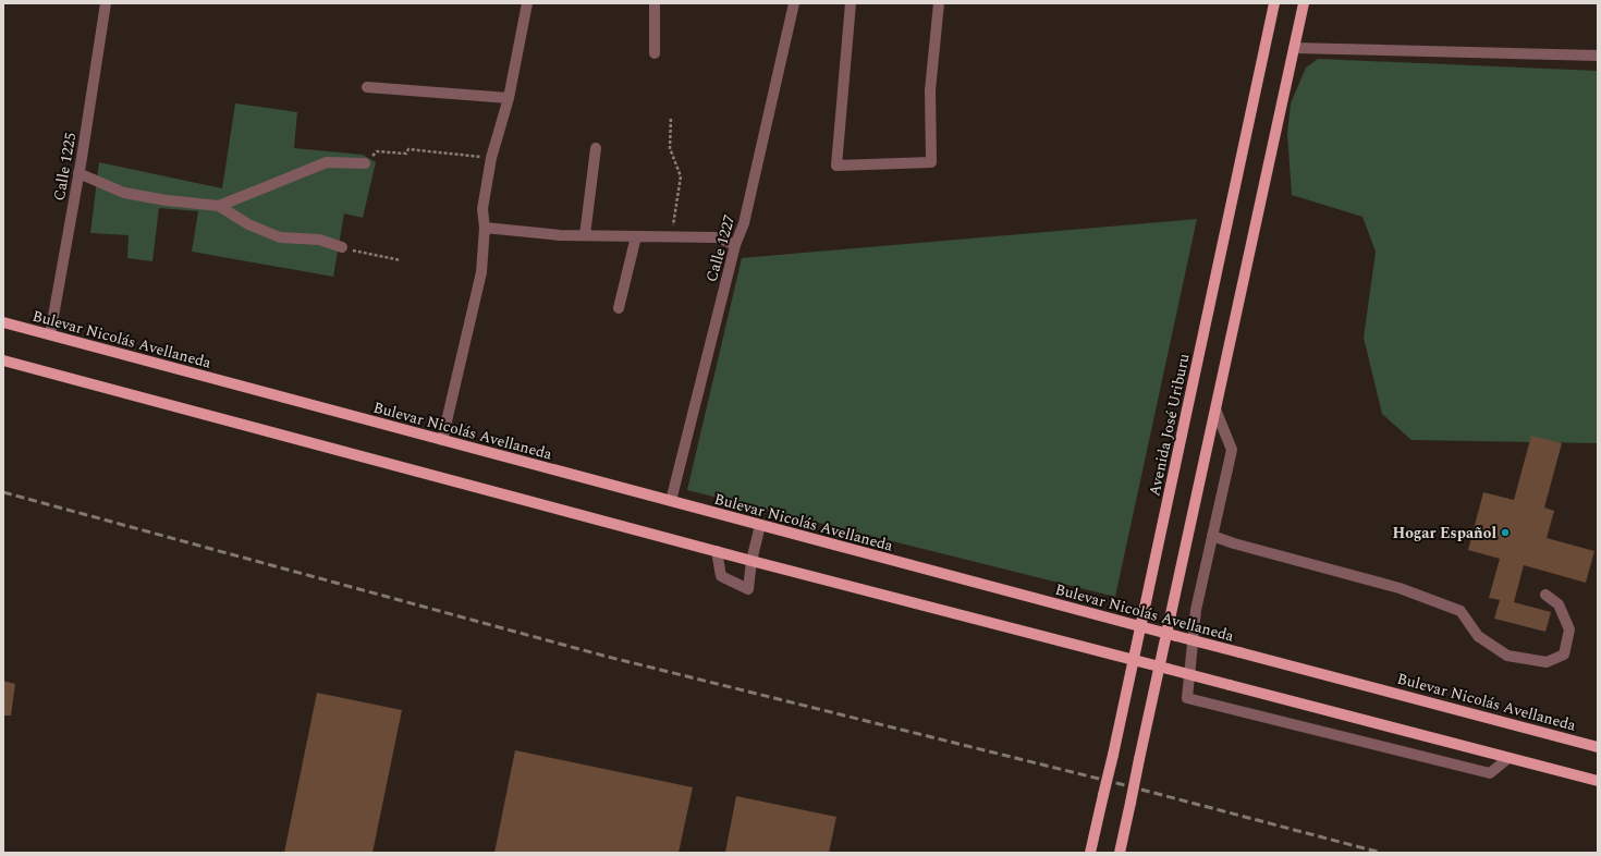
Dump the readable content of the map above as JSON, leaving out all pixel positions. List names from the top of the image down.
{
  "streets": {
    "main road": ["Bulevar Nicolás Avellaneda", "Avenida José Uriburu"],
    "street": ["Calle 1225", "Calle 1227"]
  },
  "crossings": [
    ["Calle 1225", "Bulevar Nicolás Avellaneda"],
    ["Calle 1227", "Bulevar Nicolás Avellaneda"],
    ["Bulevar Nicolás Avellaneda", "Avenida José Uriburu"]
  ],
  "places": ["Hogar Español"]
}
